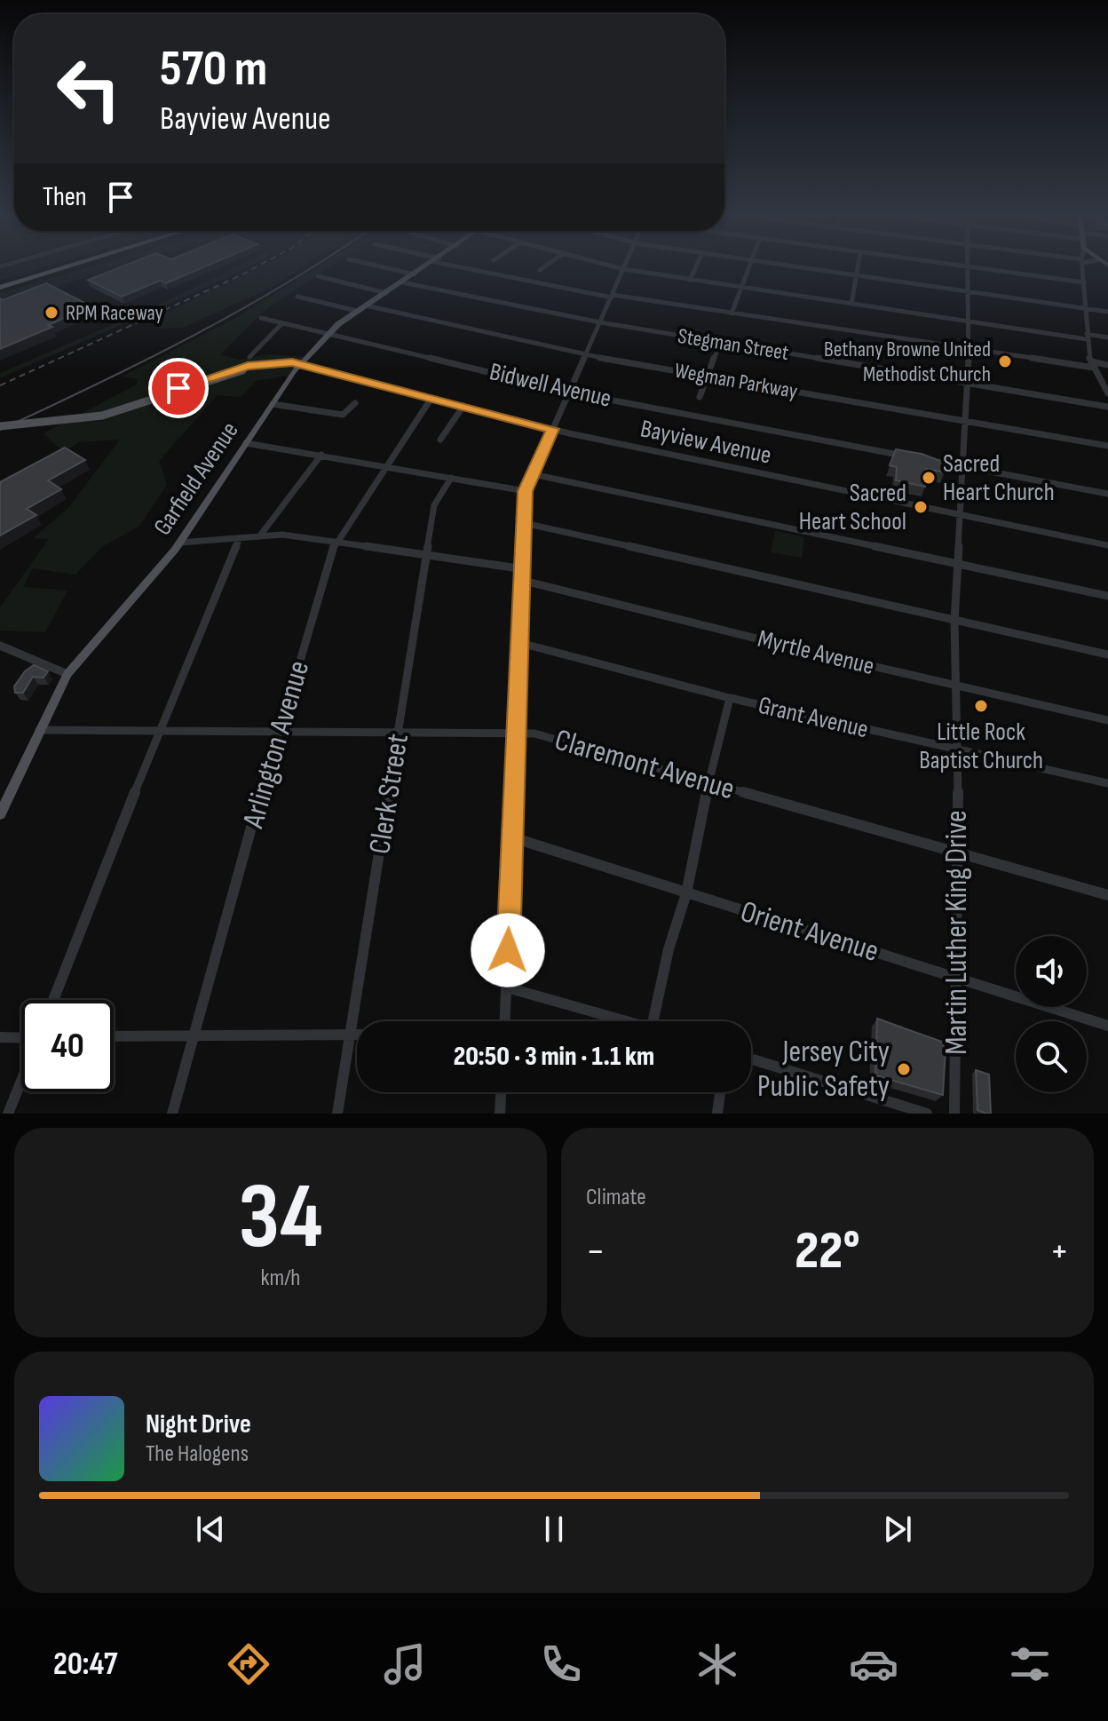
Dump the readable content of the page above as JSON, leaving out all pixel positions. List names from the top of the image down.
{
  "streets": {
    "main road": ["Bayview Avenue", "Garfield Avenue"],
    "street": [
      "Stegman Street",
      "Wegman Parkway",
      "Bidwell Avenue",
      "Myrtle Avenue",
      "Grant Avenue",
      "Arlington Avenue",
      "Claremont Avenue",
      "Clerk Street",
      "Orient Avenue",
      "Martin Luther King Drive"
    ]
  },
  "crossings": [
    ["Stegman Street", "Garfield Avenue"],
    ["Stegman Street", "Martin Luther King Drive"],
    ["Wegman Parkway", "Garfield Avenue"],
    ["Wegman Parkway", "Martin Luther King Drive"],
    ["Bidwell Avenue", "Garfield Avenue"],
    ["Bayview Avenue", "Garfield Avenue"],
    ["Bayview Avenue", "Arlington Avenue"],
    ["Bayview Avenue", "Martin Luther King Drive"],
    ["Garfield Avenue", "Claremont Avenue"],
    ["Myrtle Avenue", "Martin Luther King Drive"],
    ["Grant Avenue", "Martin Luther King Drive"],
    ["Arlington Avenue", "Claremont Avenue"],
    ["Claremont Avenue", "Clerk Street"],
    ["Claremont Avenue", "Martin Luther King Drive"],
    ["Orient Avenue", "Martin Luther King Drive"]
  ],
  "places": [
    "RPM Raceway",
    "Bethany Browne United Methodist Church",
    "Sacred Heart Church",
    "Sacred Heart School",
    "Little Rock Baptist Church",
    "Jersey City Public Safety"
  ],
  "page": {
    "turn": ["570 m", "Bayview Avenue"],
    "then": "Then",
    "limit": "40",
    "trip": "20:50 · 3 min · 1.1 km",
    "tile": [
      ["34", "km/h"],
      "Climate"
    ],
    "heat": ["−", "22°", "+"],
    "song": ["Night Drive", "The Halogens"],
    "tabs": "20:47"
  }
}
